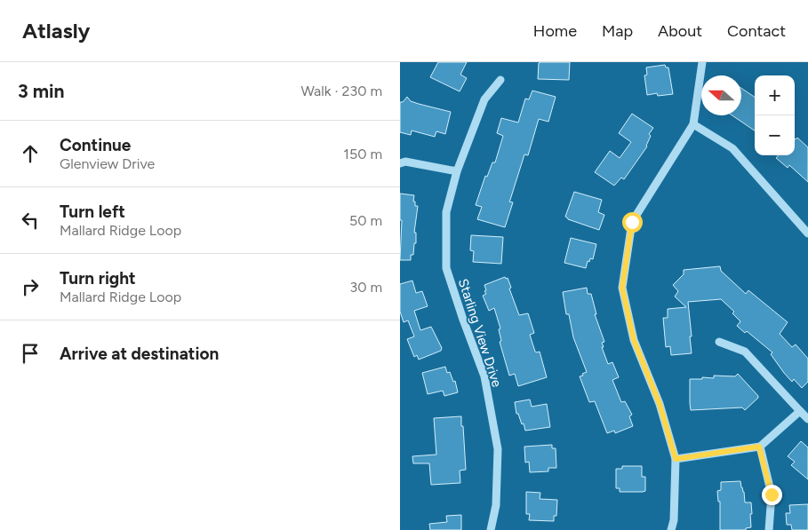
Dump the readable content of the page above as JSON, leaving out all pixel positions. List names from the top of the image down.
{
  "streets": {
    "street": ["Starling View Drive"]
  },
  "north": "left",
  "page": {
    "header": "Atlasly",
    "nav": [
      "Home",
      "Map",
      "About",
      "Contact"
    ],
    "heading": ["3 min", "Walk · 230 m"],
    "map_buttons": ["+", "−"],
    "list": [
      ["Continue", "Glenview Drive", "150 m"],
      ["Turn left", "Mallard Ridge Loop", "50 m"],
      ["Turn right", "Mallard Ridge Loop", "30 m"],
      "Arrive at destination"
    ]
  }
}
